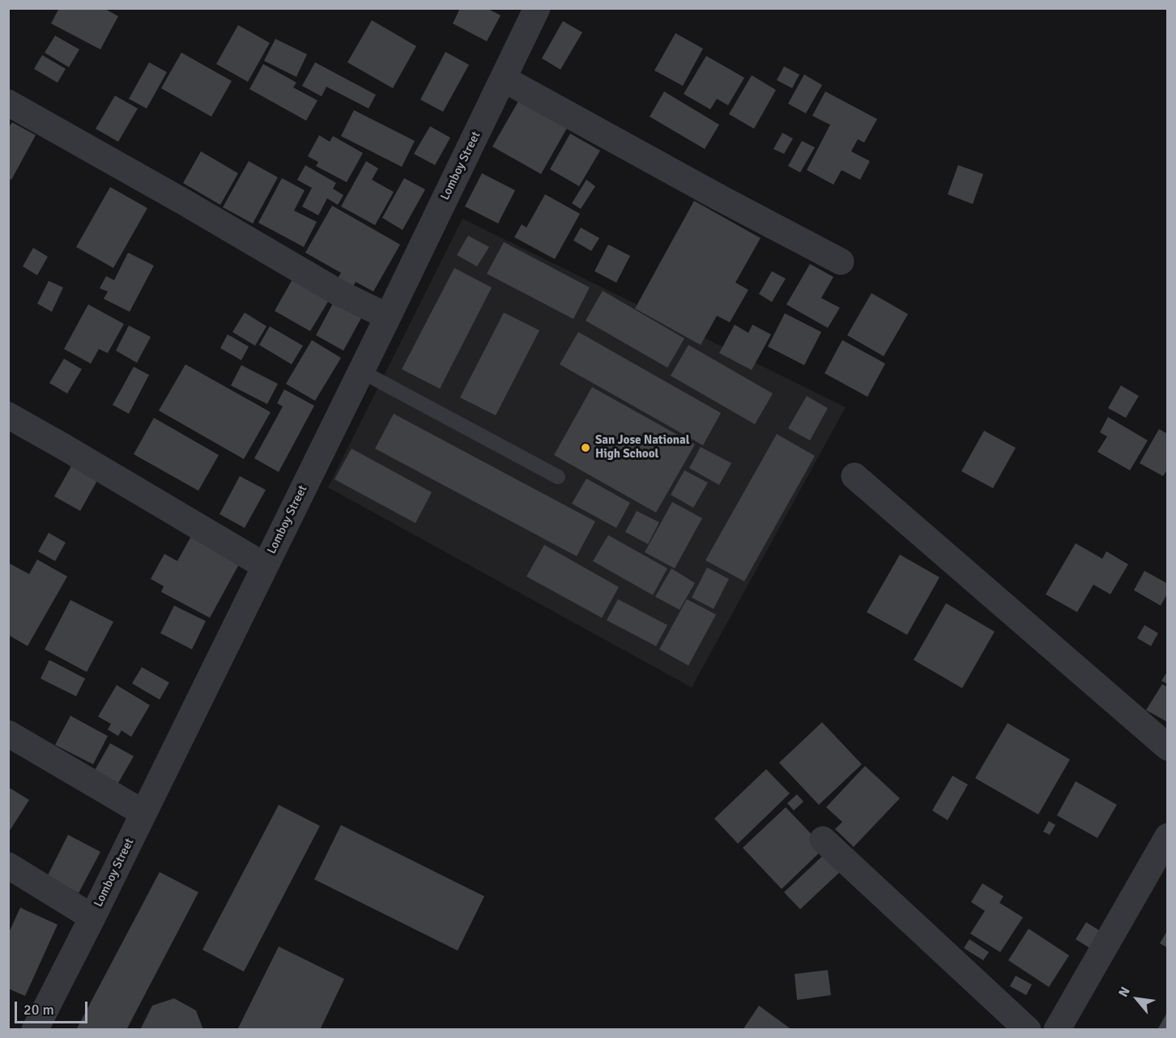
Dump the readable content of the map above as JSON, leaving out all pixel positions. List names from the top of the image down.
{
  "streets": {
    "street": ["Lomboy Street"]
  },
  "places": ["San Jose National High School"],
  "scale_bar": "20 m",
  "north": "top left"
}
